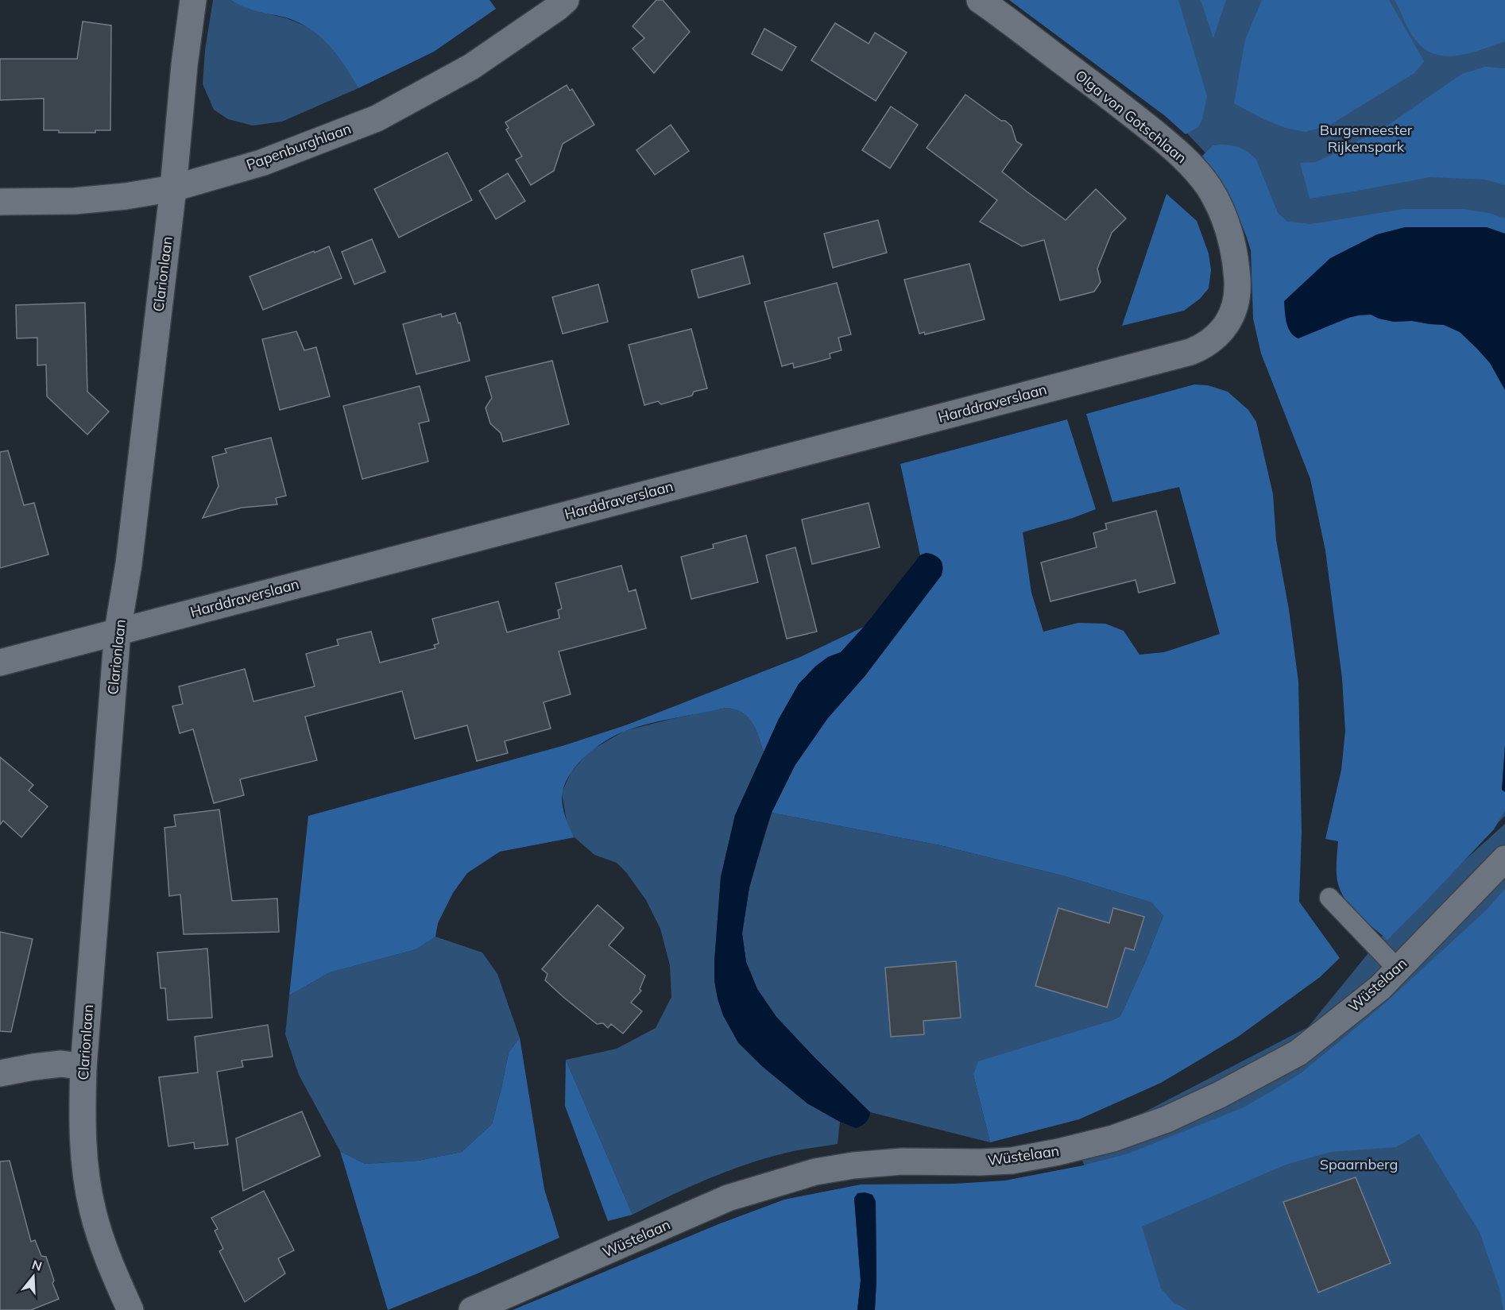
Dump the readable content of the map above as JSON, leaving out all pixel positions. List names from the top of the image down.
{
  "streets": {
    "street": [
      "Olga von Gotschlaan",
      "Papenburghlaan",
      "Clarionlaan",
      "Harddraverslaan",
      "Wüstelaan"
    ]
  },
  "crossings": [
    ["Olga von Gotschlaan", "Harddraverslaan"],
    ["Papenburghlaan", "Clarionlaan"],
    ["Clarionlaan", "Harddraverslaan"]
  ],
  "parks": ["Burgemeester Rijkenspark", "Spaarnberg"],
  "north": "top"
}
